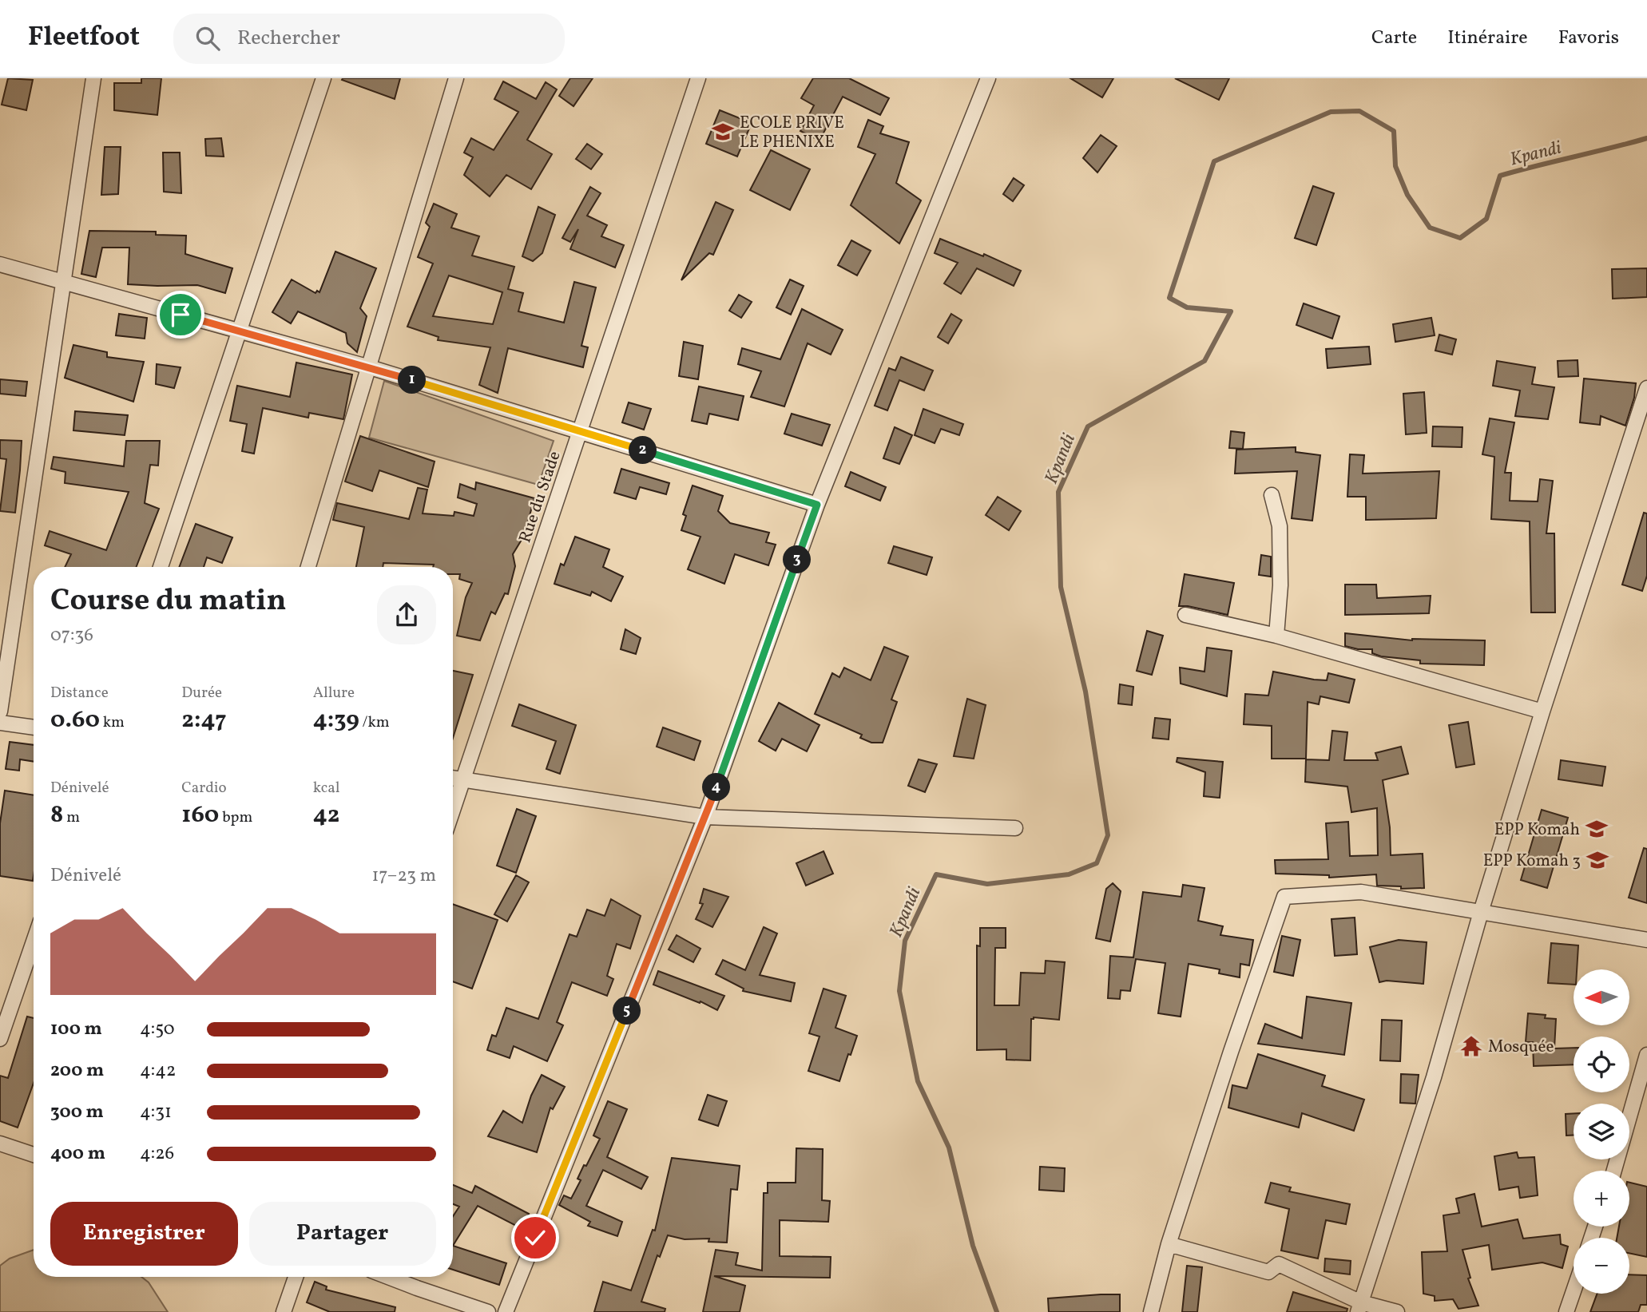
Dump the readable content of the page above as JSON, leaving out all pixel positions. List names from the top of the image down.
{
  "streets": {
    "street": ["Rue du Stade"]
  },
  "water": ["Kpandi"],
  "places": {
    "school or university": ["ECOLE PRIVE LE PHENIXE", "EPP Komah", "EPP Komah 3"],
    "temple": ["Mosquée"]
  },
  "north": "left",
  "page": {
    "header": "Fleetfoot",
    "search": "Rechercher",
    "nav": ["Carte", "Itinéraire", "Favoris"],
    "pins": [
      "1",
      "2",
      "3",
      "4",
      "5"
    ],
    "heading": ["Course du matin", "07:36"],
    "stats": [
      ["Distance", "0.60 km"],
      ["Durée", "2:47"],
      ["Allure", "4:39 /km"],
      ["Dénivelé", "8 m"],
      ["Cardio", "160 bpm"],
      ["kcal", "42"]
    ],
    "chart": ["Dénivelé", "17–23 m"],
    "map_buttons": ["+", "−"],
    "list": [
      {
        "name": "100 m",
        "note": "4:50"
      },
      {
        "name": "200 m",
        "note": "4:42"
      },
      {
        "name": "300 m",
        "note": "4:31"
      },
      {
        "name": "400 m",
        "note": "4:26"
      }
    ],
    "buttons": ["Enregistrer", "Partager"]
  }
}
